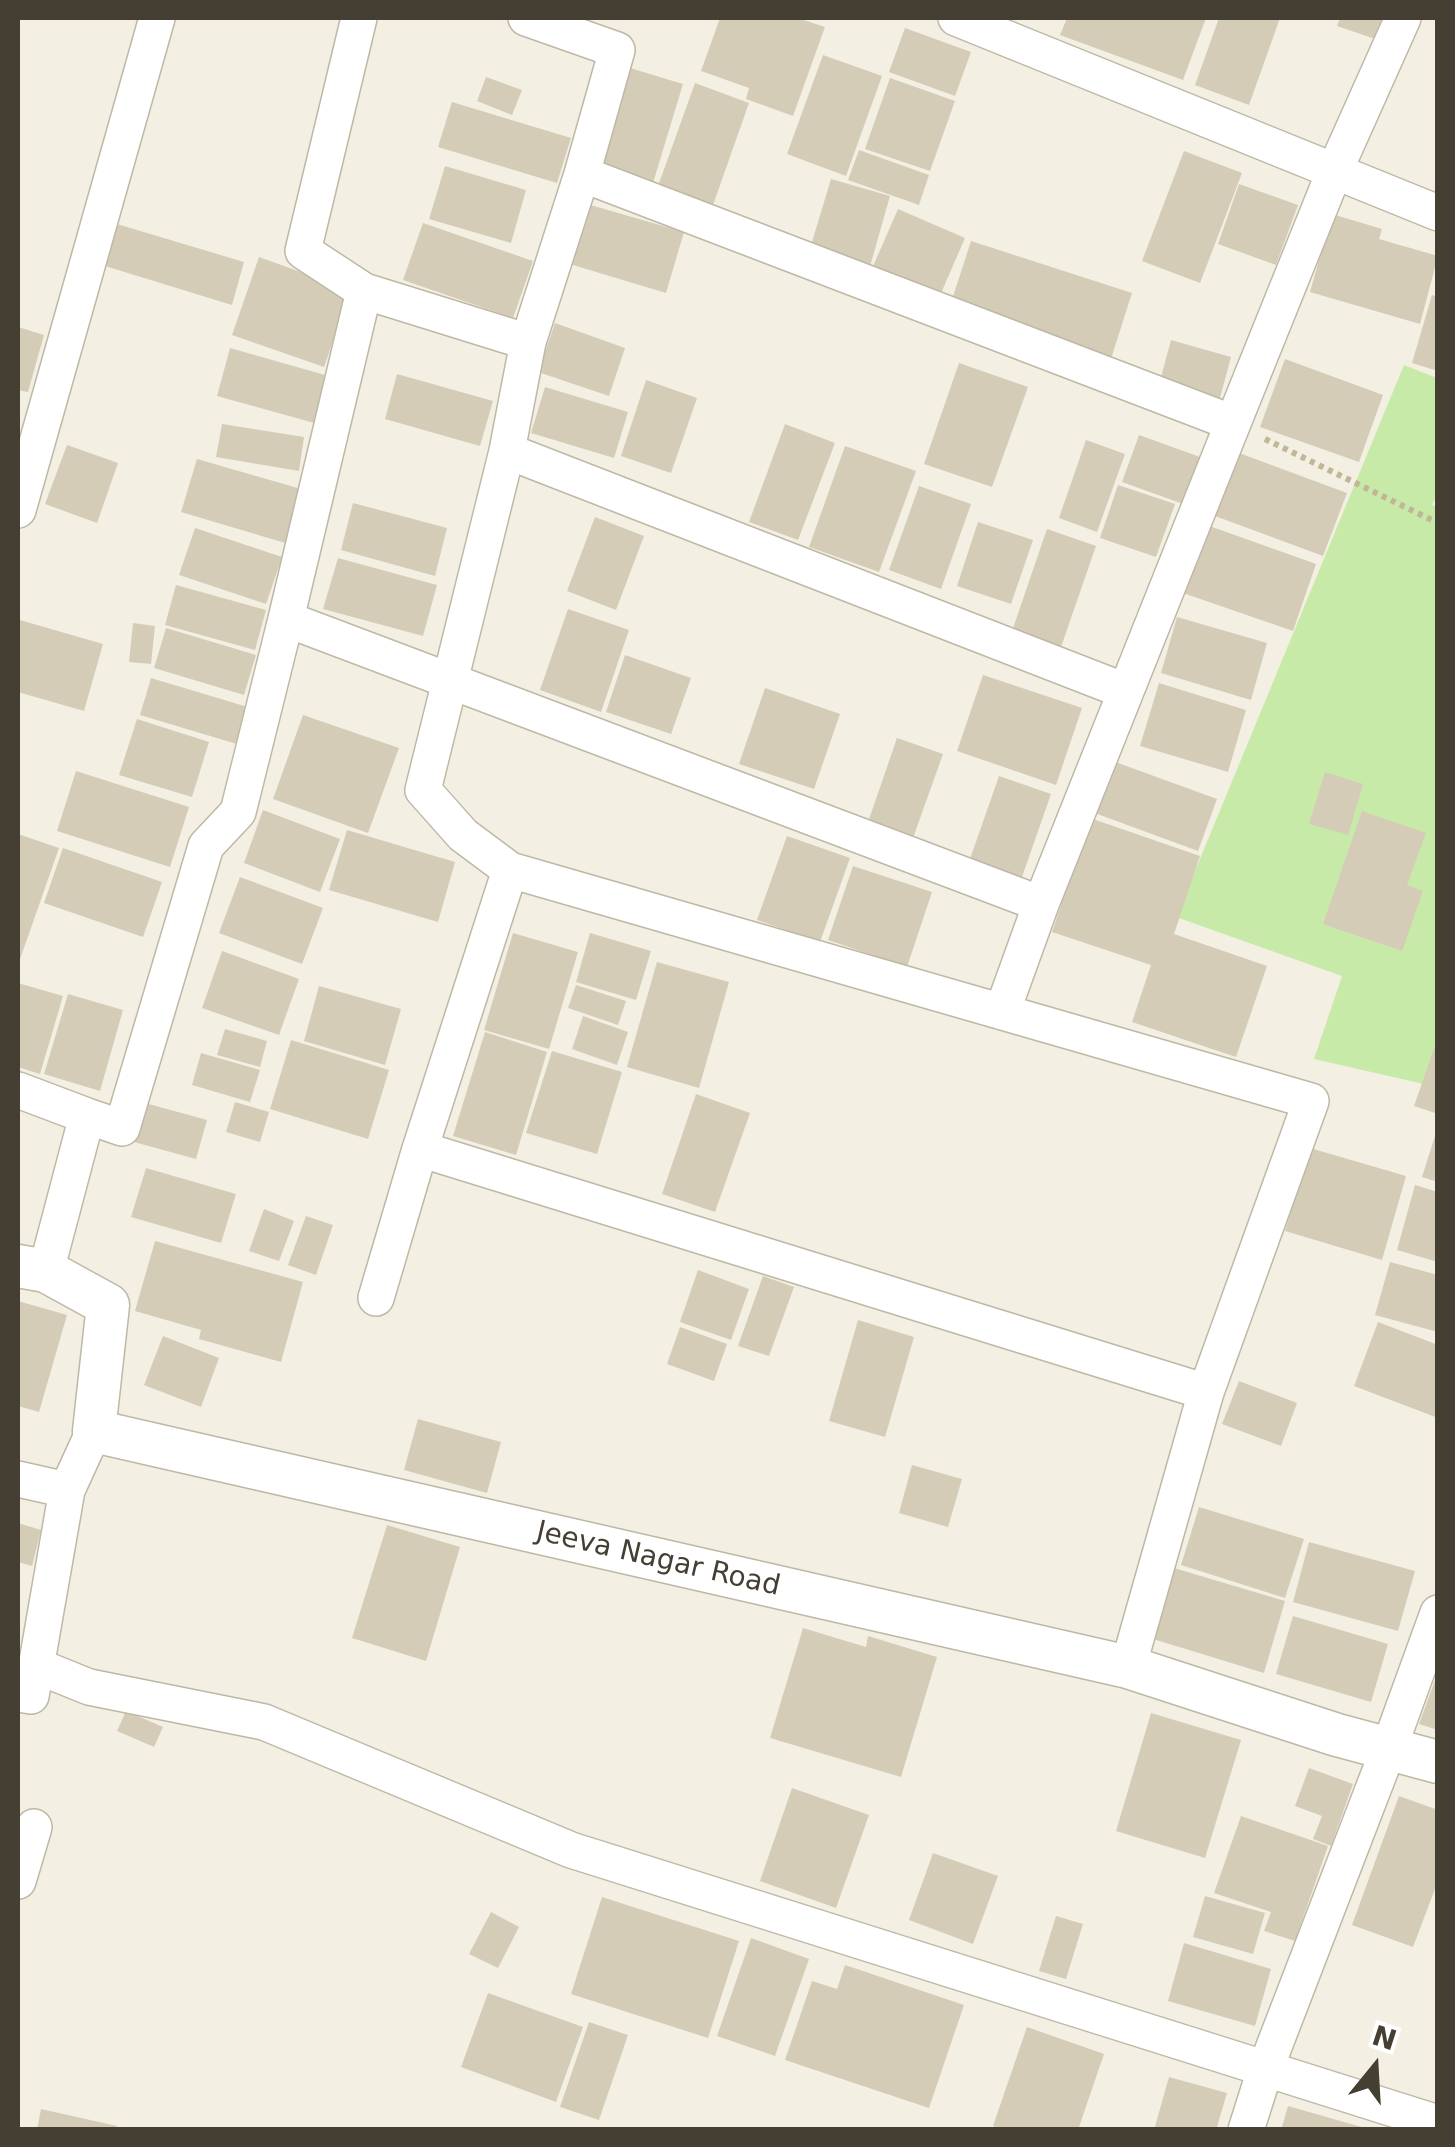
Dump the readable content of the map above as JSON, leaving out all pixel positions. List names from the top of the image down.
{
  "streets": {
    "street": ["Jeeva Nagar Road"]
  },
  "north": "top"
}
